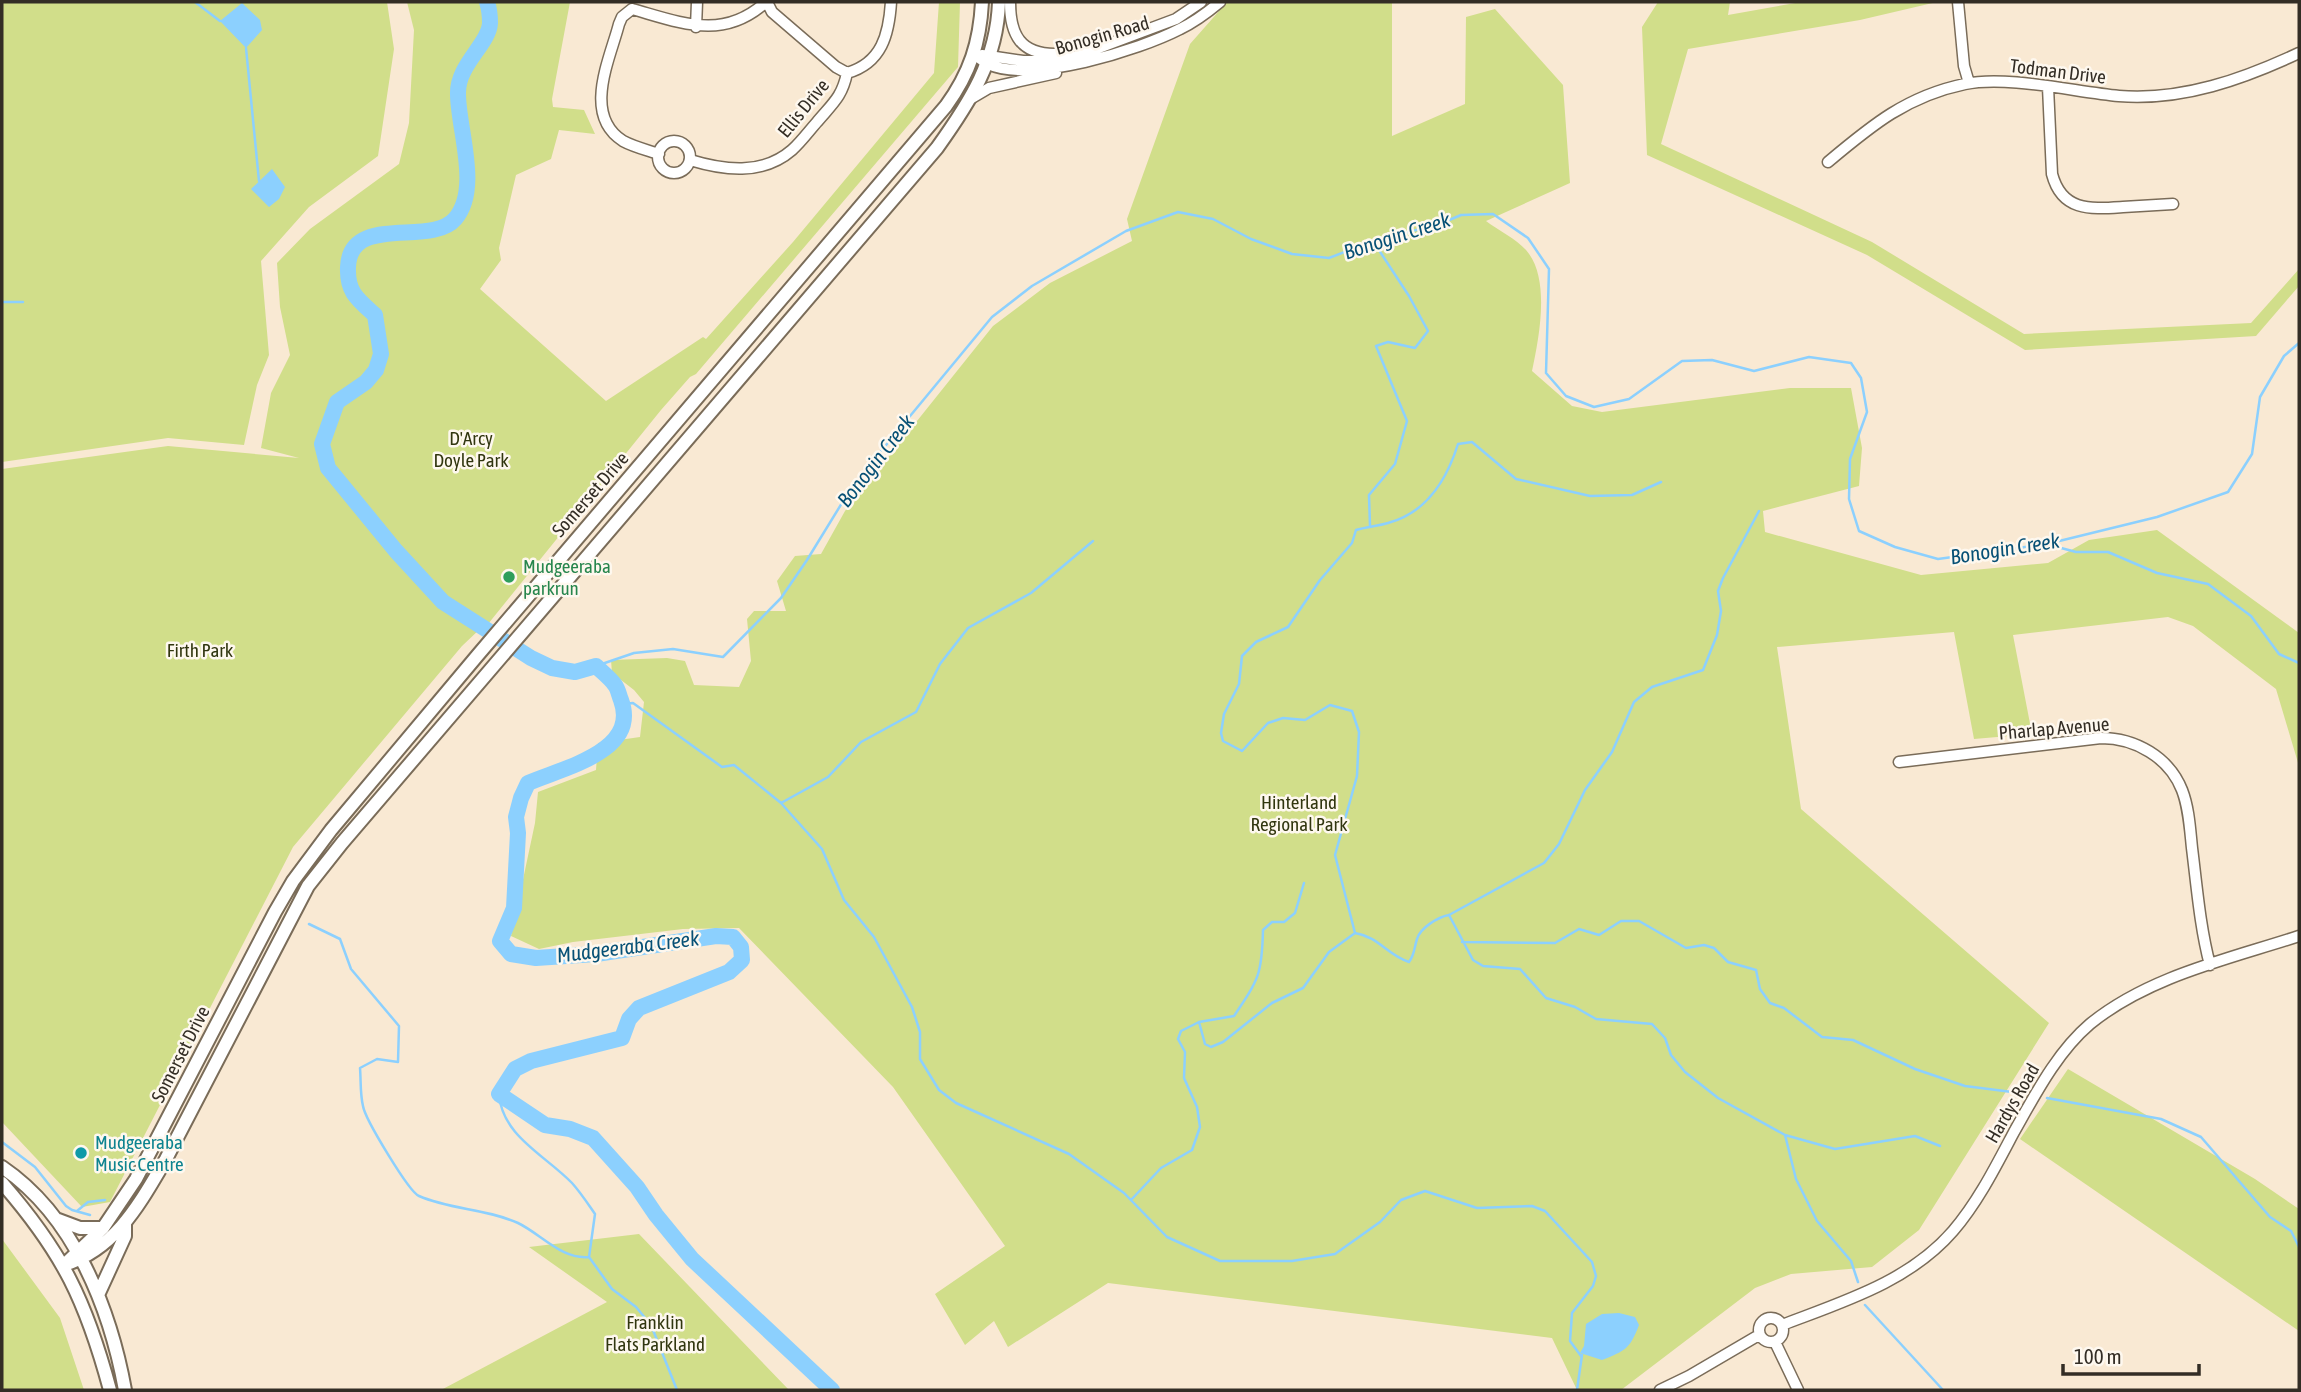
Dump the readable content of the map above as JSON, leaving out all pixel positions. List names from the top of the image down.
{
  "streets": {
    "main road": ["Somerset Drive"],
    "street": [
      "Bonogin Road",
      "Todman Drive",
      "Ellis Drive",
      "Pharlap Avenue",
      "Hardys Road"
    ]
  },
  "crossings": [
    ["Bonogin Road", "Somerset Drive"],
    ["Pharlap Avenue", "Hardys Road"]
  ],
  "water": ["Bonogin Creek", "Mudgeeraba Creek"],
  "parks": [
    "D'Arcy Doyle Park",
    "Firth Park",
    "Hinterland Regional Park",
    "Franklin Flats Parkland"
  ],
  "places": ["Mudgeeraba parkrun", "Mudgeeraba Music Centre"],
  "scale_bar": "100 m"
}
